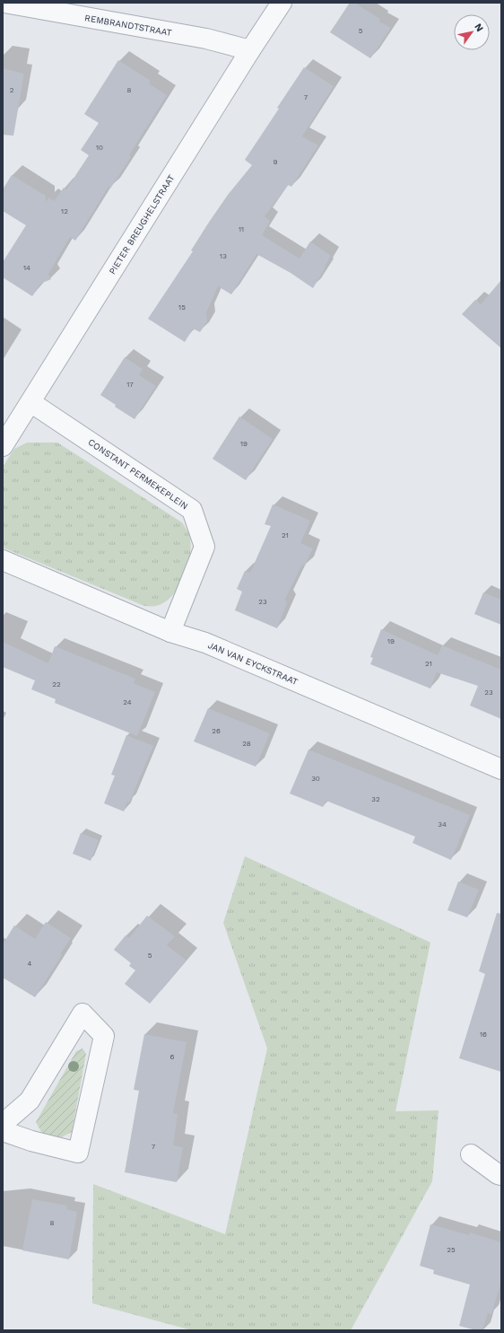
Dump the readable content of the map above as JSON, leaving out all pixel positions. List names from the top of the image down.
{
  "streets": {
    "street": [
      "REMBRANDTSTRAAT",
      "PIETER BREUGHELSTRAAT",
      "CONSTANT PERMEKEPLEIN",
      "JAN VAN EYCKSTRAAT"
    ]
  },
  "crossings": [
    ["REMBRANDTSTRAAT", "PIETER BREUGHELSTRAAT"],
    ["PIETER BREUGHELSTRAAT", "CONSTANT PERMEKEPLEIN"],
    ["CONSTANT PERMEKEPLEIN", "JAN VAN EYCKSTRAAT"]
  ],
  "house_numbers": [
    "5",
    "2",
    "8",
    "7",
    "10",
    "9",
    "12",
    "11",
    "13",
    "14",
    "15",
    "17",
    "19",
    "21",
    "23",
    "19",
    "21",
    "22",
    "23",
    "24",
    "26",
    "28",
    "30",
    "32",
    "34",
    "5",
    "4",
    "16",
    "6",
    "7",
    "8",
    "25"
  ],
  "north": "top right"
}
